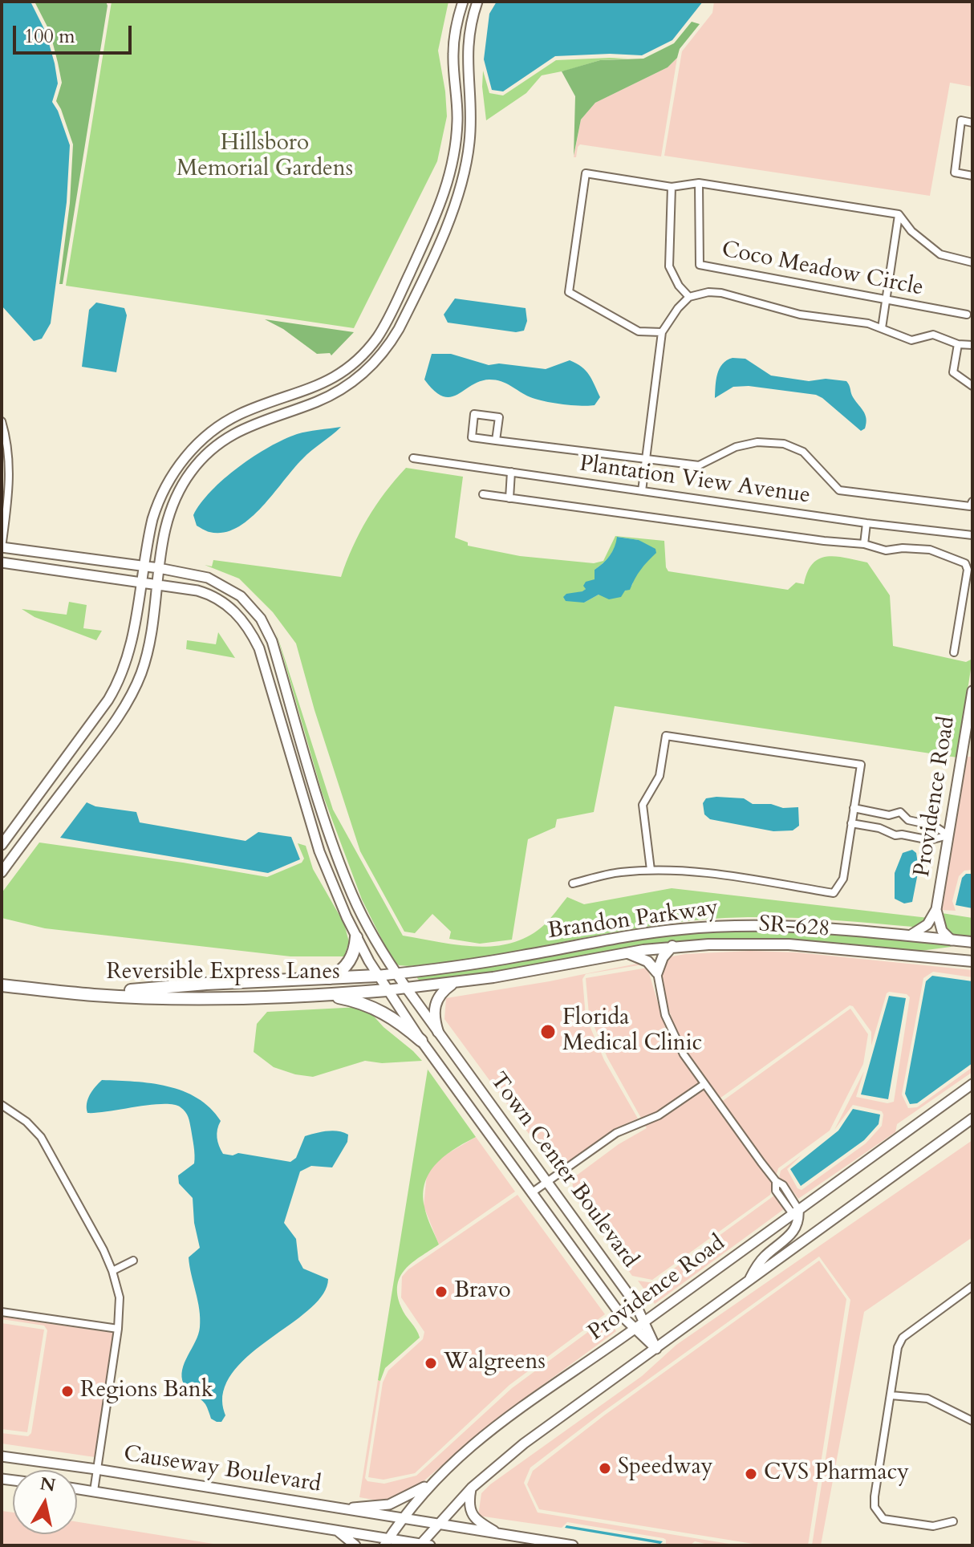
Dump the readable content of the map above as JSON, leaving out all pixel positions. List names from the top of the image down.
{
  "streets": {
    "highway": ["Reversible Express Lanes"],
    "main road": ["Brandon Parkway", "SR-628"],
    "street": [
      "Coco Meadow Circle",
      "Plantation View Avenue",
      "Providence Road",
      "Town Center Boulevard",
      "Causeway Boulevard"
    ]
  },
  "crossings": [
    ["Providence Road", "Brandon Parkway"],
    ["Providence Road", "Town Center Boulevard"],
    ["Providence Road", "Causeway Boulevard"],
    ["Brandon Parkway", "SR-628"],
    ["Brandon Parkway", "Reversible Express Lanes"],
    ["Brandon Parkway", "Town Center Boulevard"],
    ["Reversible Express Lanes", "Town Center Boulevard"]
  ],
  "parks": ["Hillsboro Memorial Gardens"],
  "places": [
    "Florida Medical Clinic",
    "Bravo",
    "Walgreens",
    "Regions Bank",
    "Speedway",
    "CVS Pharmacy"
  ],
  "scale_bar": "100 m",
  "north": "top"
}
